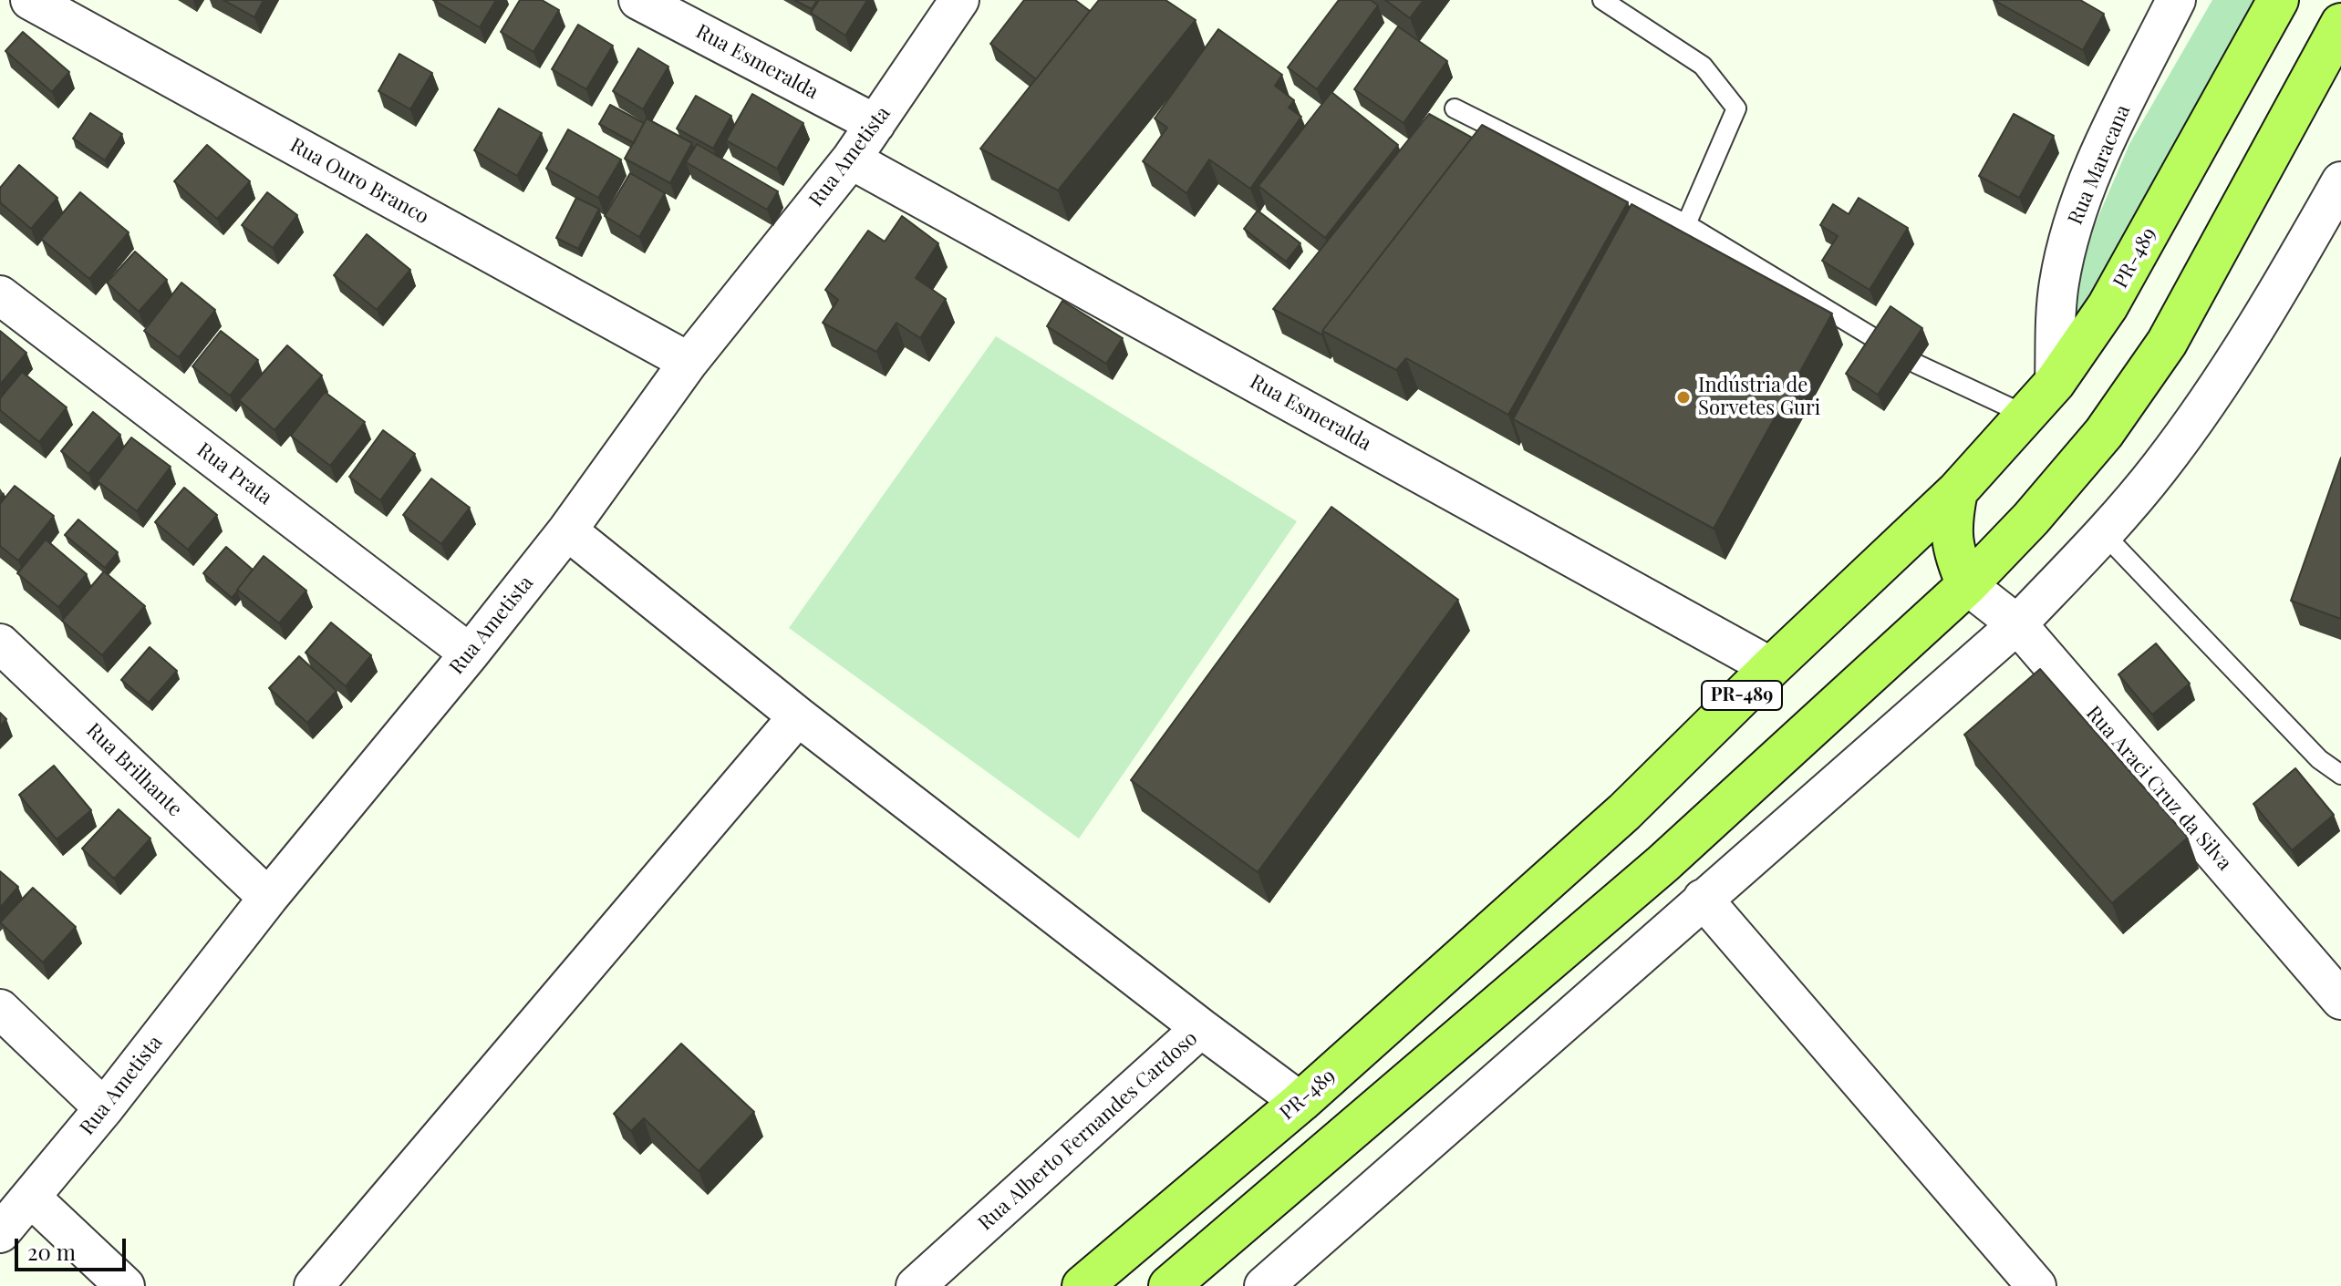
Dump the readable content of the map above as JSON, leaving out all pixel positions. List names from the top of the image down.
{
  "streets": {
    "main road": ["PR-489"],
    "street": [
      "Rua Esmeralda",
      "Rua Ametista",
      "Rua Maracana",
      "Rua Ouro Branco",
      "Rua Prata",
      "Rua Brilhante",
      "Rua Araci Cruz da Silva",
      "Rua Alberto Fernandes Cardoso"
    ]
  },
  "crossings": [
    ["Rua Esmeralda", "Rua Ametista"],
    ["Rua Esmeralda", "PR-489"],
    ["Rua Ametista", "Rua Ouro Branco"],
    ["Rua Ametista", "Rua Prata"],
    ["Rua Ametista", "Rua Brilhante"],
    ["Rua Maracana", "PR-489"],
    ["PR-489", "Rua Alberto Fernandes Cardoso"]
  ],
  "places": ["Indústria de Sorvetes Guri"],
  "scale_bar": "20 m"
}
